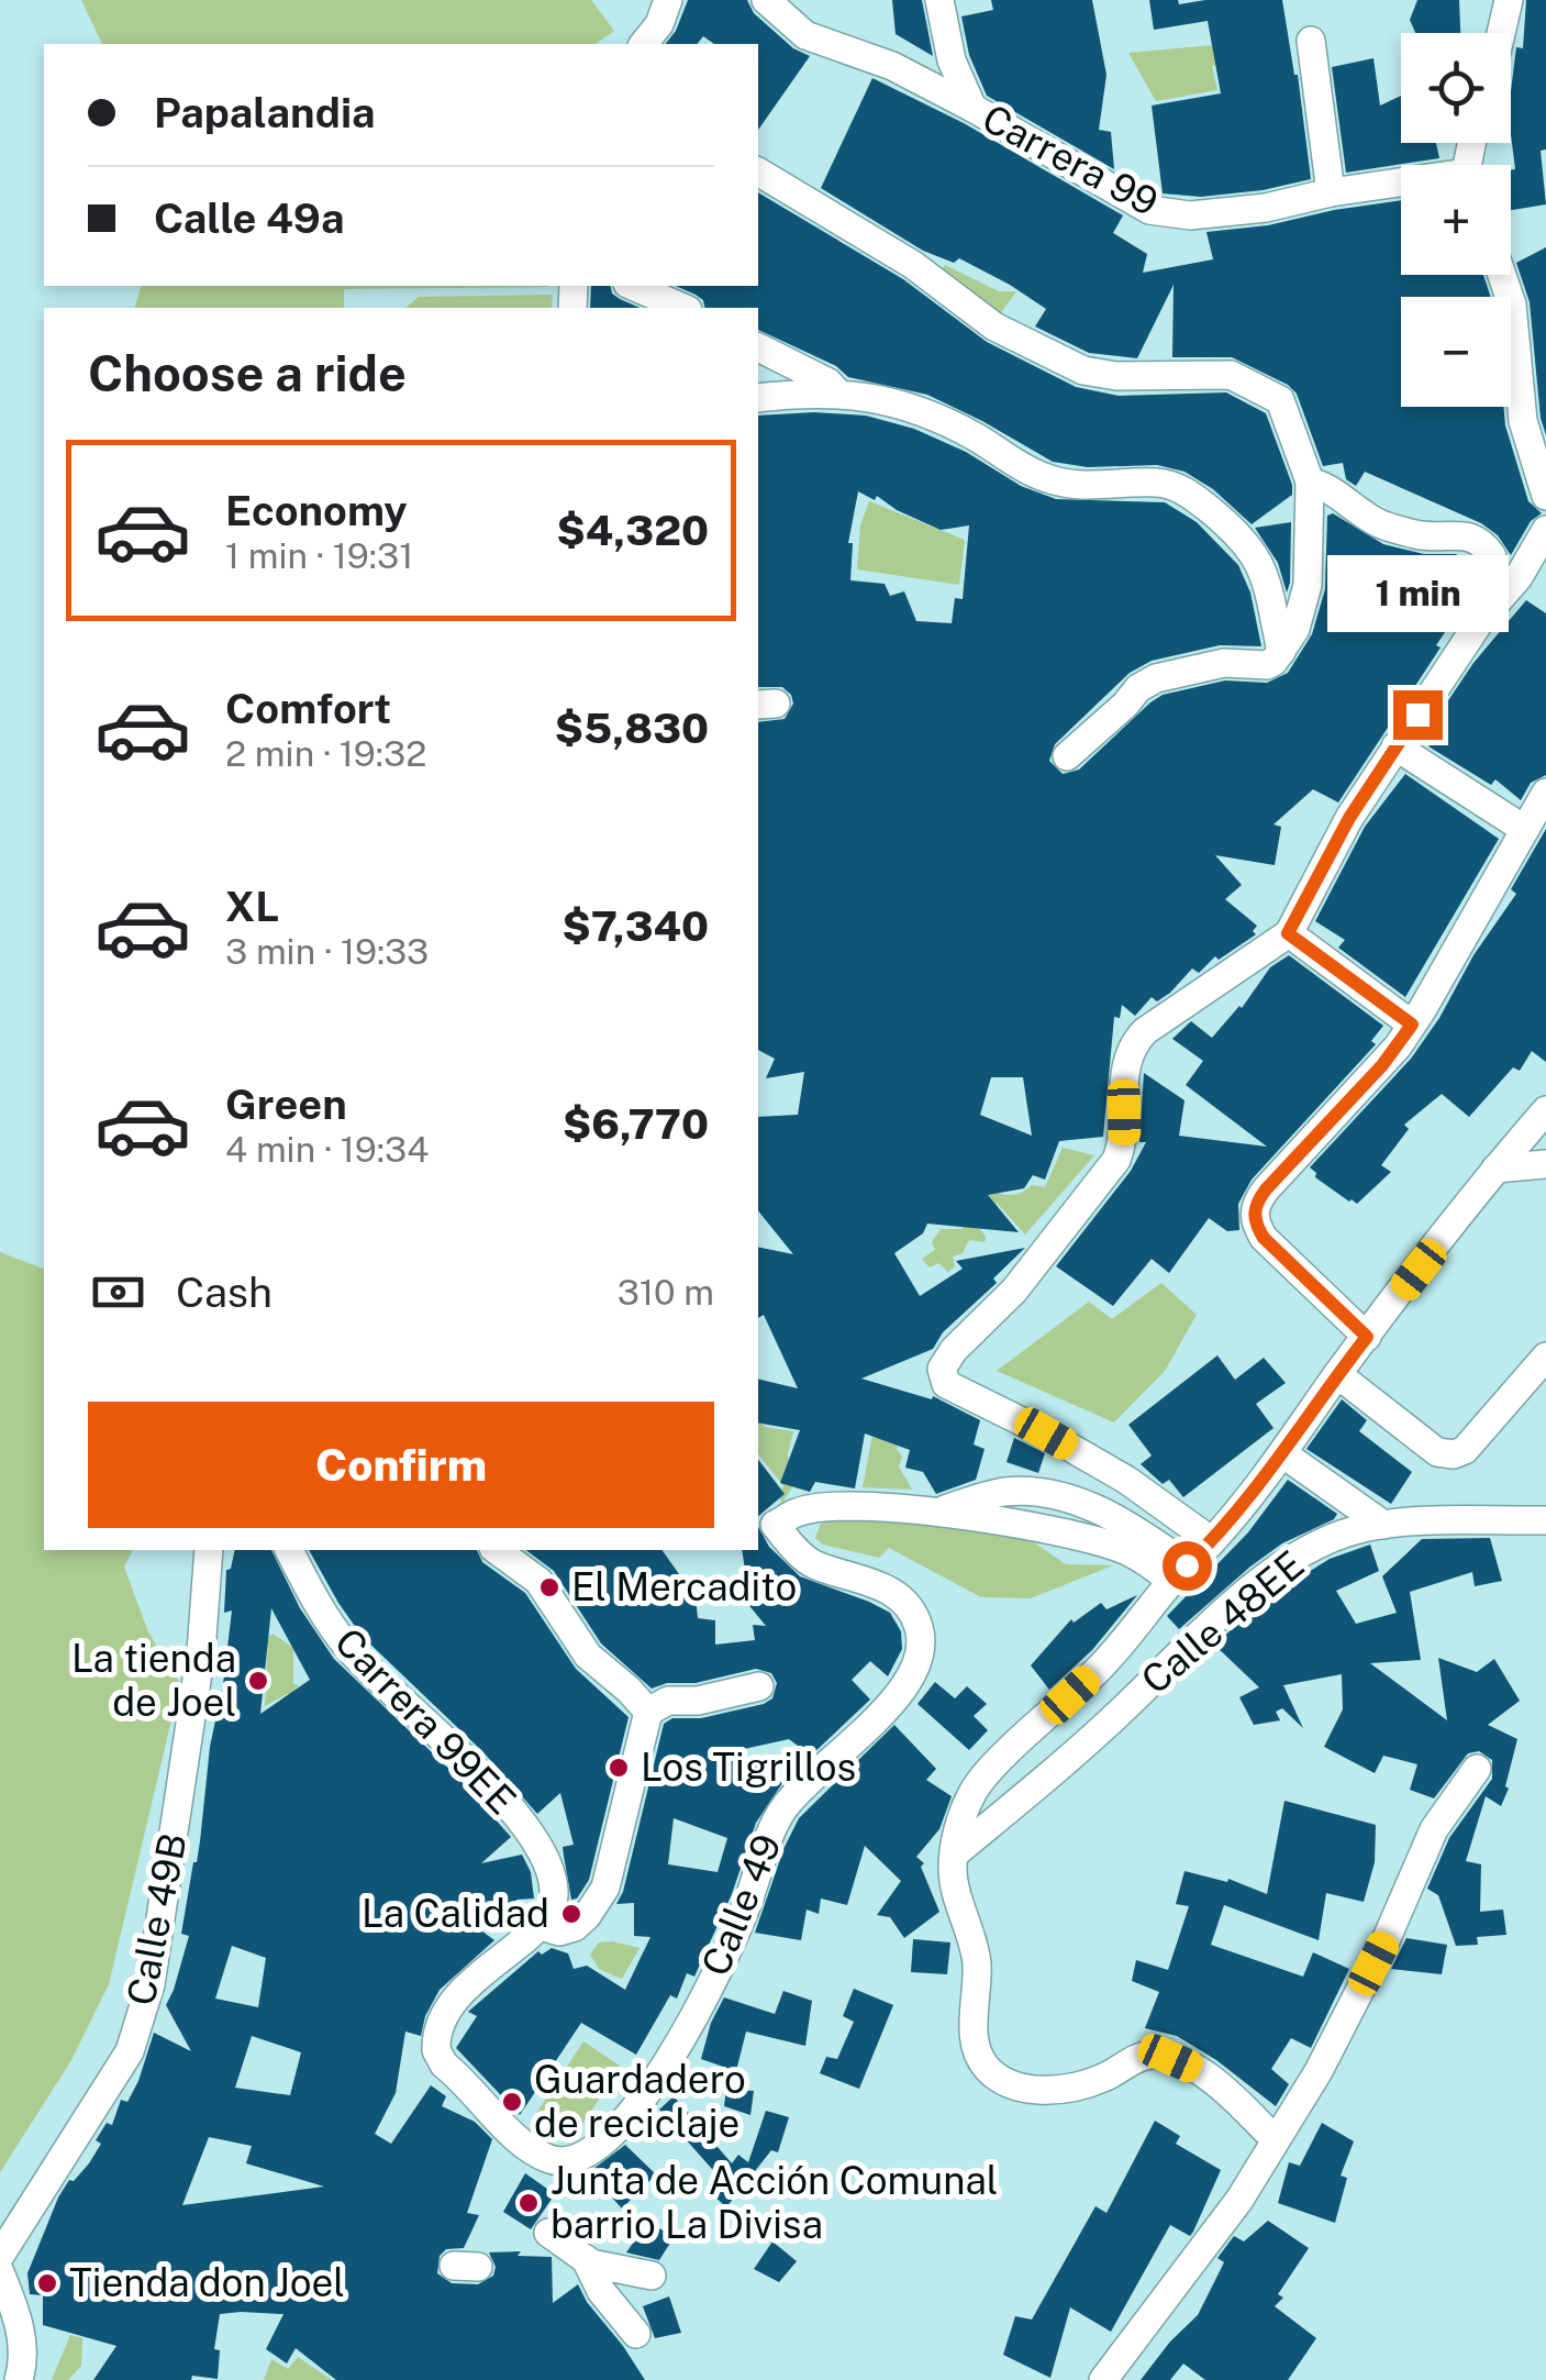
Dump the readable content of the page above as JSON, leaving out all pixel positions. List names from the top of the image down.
{
  "streets": {
    "street": [
      "Carrera 99",
      "Calle 48EE",
      "Carrera 99EE",
      "Calle 49",
      "Calle 49B"
    ]
  },
  "crossings": [
    ["Carrera 99EE", "Calle 49"]
  ],
  "places": [
    "El Mercadito",
    "La tienda de Joel",
    "Los Tigrillos",
    "La Calidad",
    "Guardadero de reciclaje",
    "Junta de Acción Comunal barrio La Divisa",
    "Tienda don Joel"
  ],
  "page": {
    "map_buttons": ["+", "−"],
    "banner": ["Papalandia", "Calle 49a"],
    "heading": "Choose a ride",
    "list": [
      {
        "name": "Economy",
        "note": "1 min · 19:31",
        "value": "$4,320"
      },
      {
        "name": "Comfort",
        "note": "2 min · 19:32",
        "value": "$5,830"
      },
      {
        "name": "XL",
        "note": "3 min · 19:33",
        "value": "$7,340"
      },
      {
        "name": "Green",
        "note": "4 min · 19:34",
        "value": "$6,770"
      }
    ],
    "bubble": "1 min",
    "pay": ["Cash", "310 m"],
    "buttons": "Confirm"
  }
}
